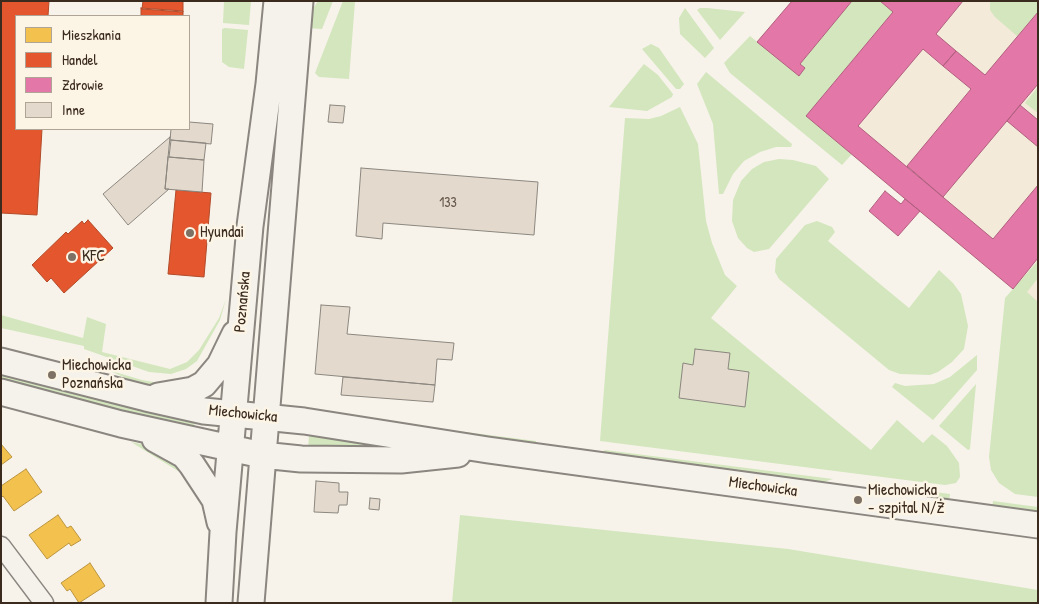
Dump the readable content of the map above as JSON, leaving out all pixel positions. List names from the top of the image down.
{
  "streets": {
    "street": ["Poznańska", "Miechowicka"]
  },
  "crossings": [
    ["Poznańska", "Miechowicka"]
  ],
  "places": [
    "Hyundai",
    "KFC",
    "Miechowicka Poznańska",
    "Miechowicka - szpital N/Ż"
  ],
  "house_numbers": ["133"],
  "legend": [
    "Mieszkania",
    "Handel",
    "Zdrowie",
    "Inne"
  ]
}
